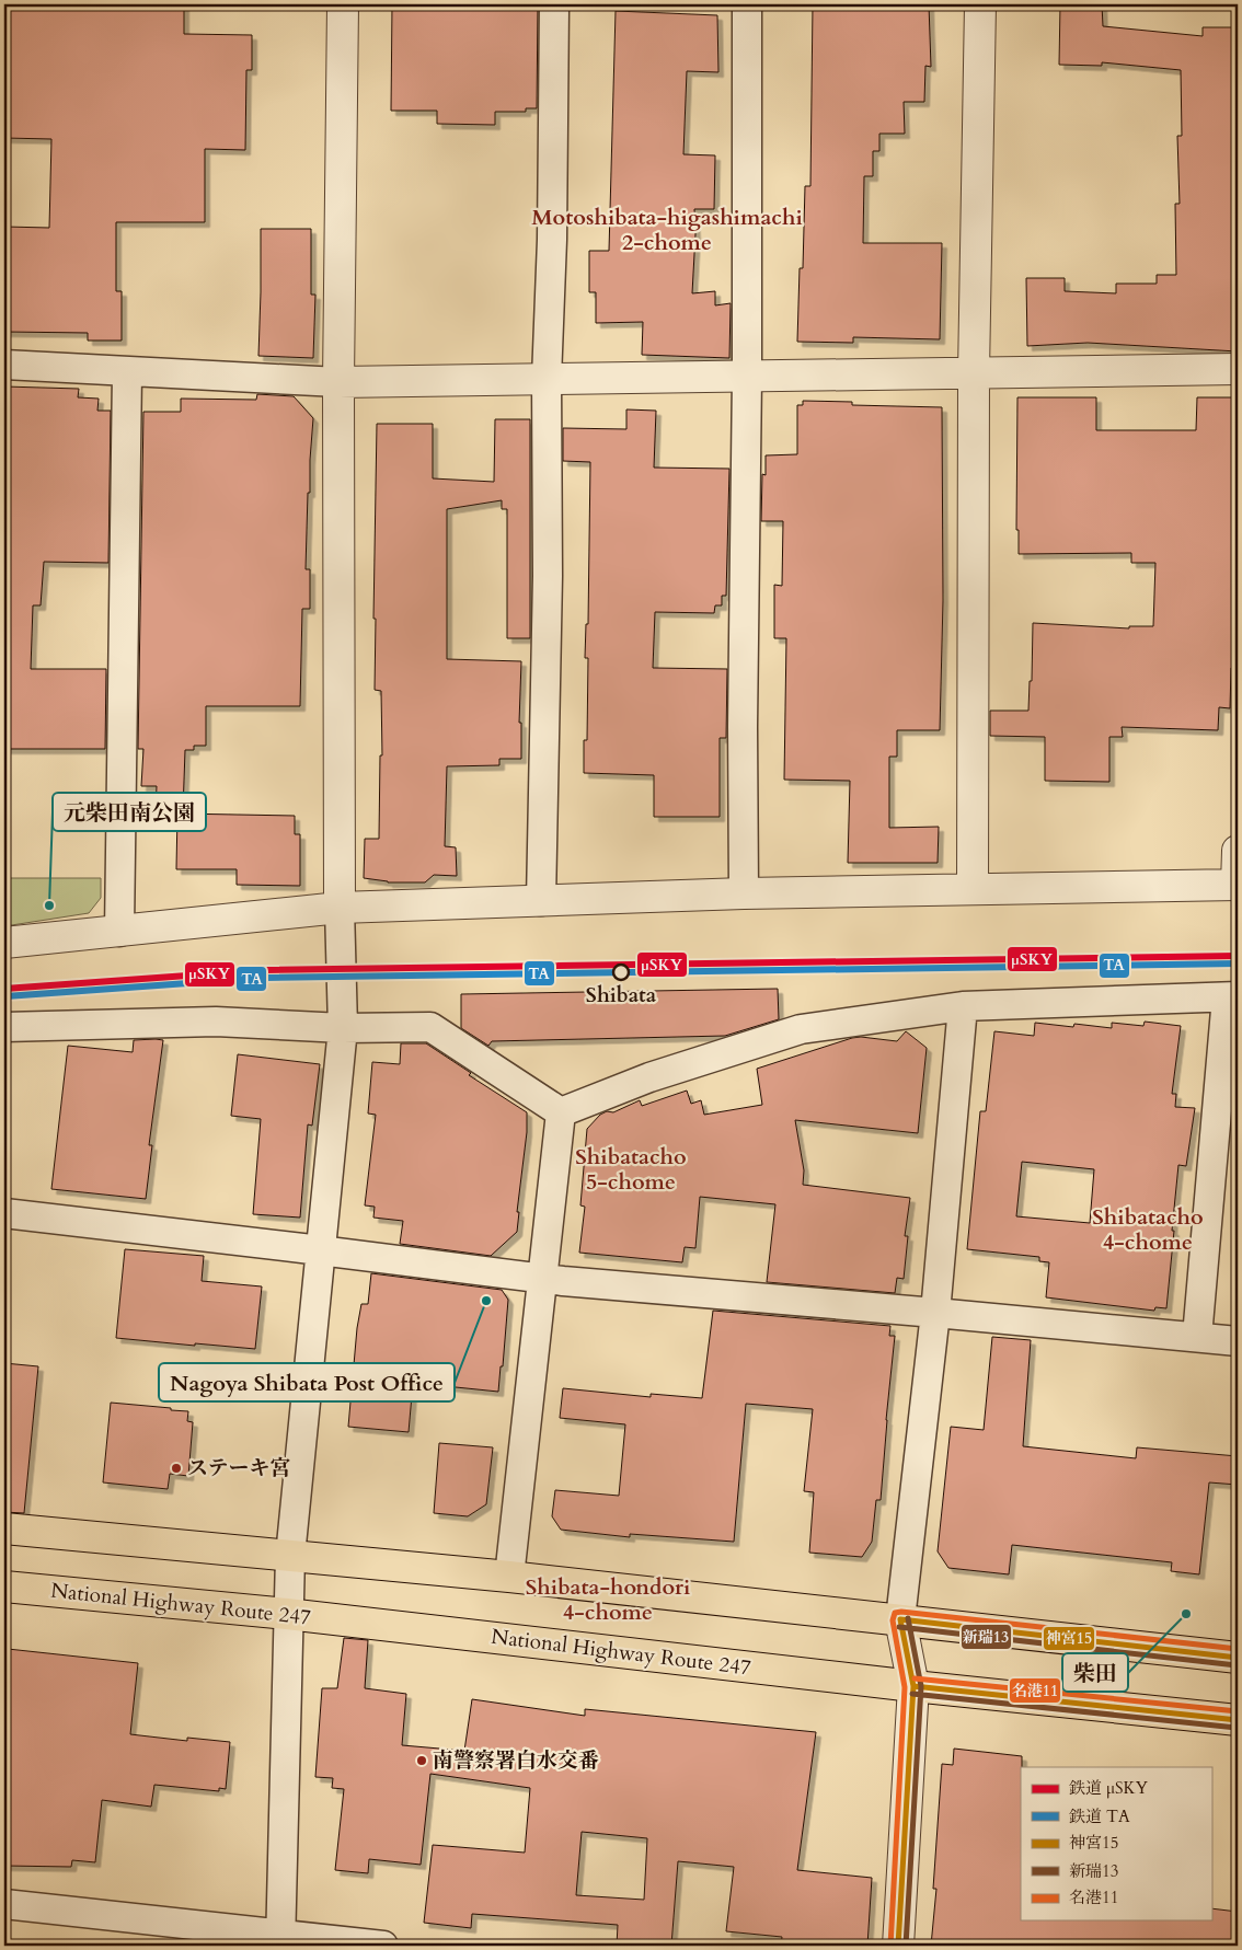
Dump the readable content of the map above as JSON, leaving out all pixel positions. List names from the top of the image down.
{
  "streets": {
    "highway": ["National Highway Route 247"]
  },
  "districts": [
    "Motoshibata-higashimachi 2-chome",
    "Shibatacho 5-chome",
    "Shibatacho 4-chome",
    "Shibata-hondori 4-chome"
  ],
  "places": [
    "元柴田南公園",
    "Shibata",
    "Nagoya Shibata Post Office",
    "ステーキ宮",
    "柴田",
    "南警察署白水交番"
  ],
  "lines": [
    "rail line μSKY",
    "rail line TA",
    "transit line 名港11",
    "transit line 新瑞13",
    "transit line 神宮15"
  ],
  "legend": [
    "鉄道 μSKY",
    "鉄道 TA",
    "神宮15",
    "新瑞13",
    "名港11"
  ]
}
